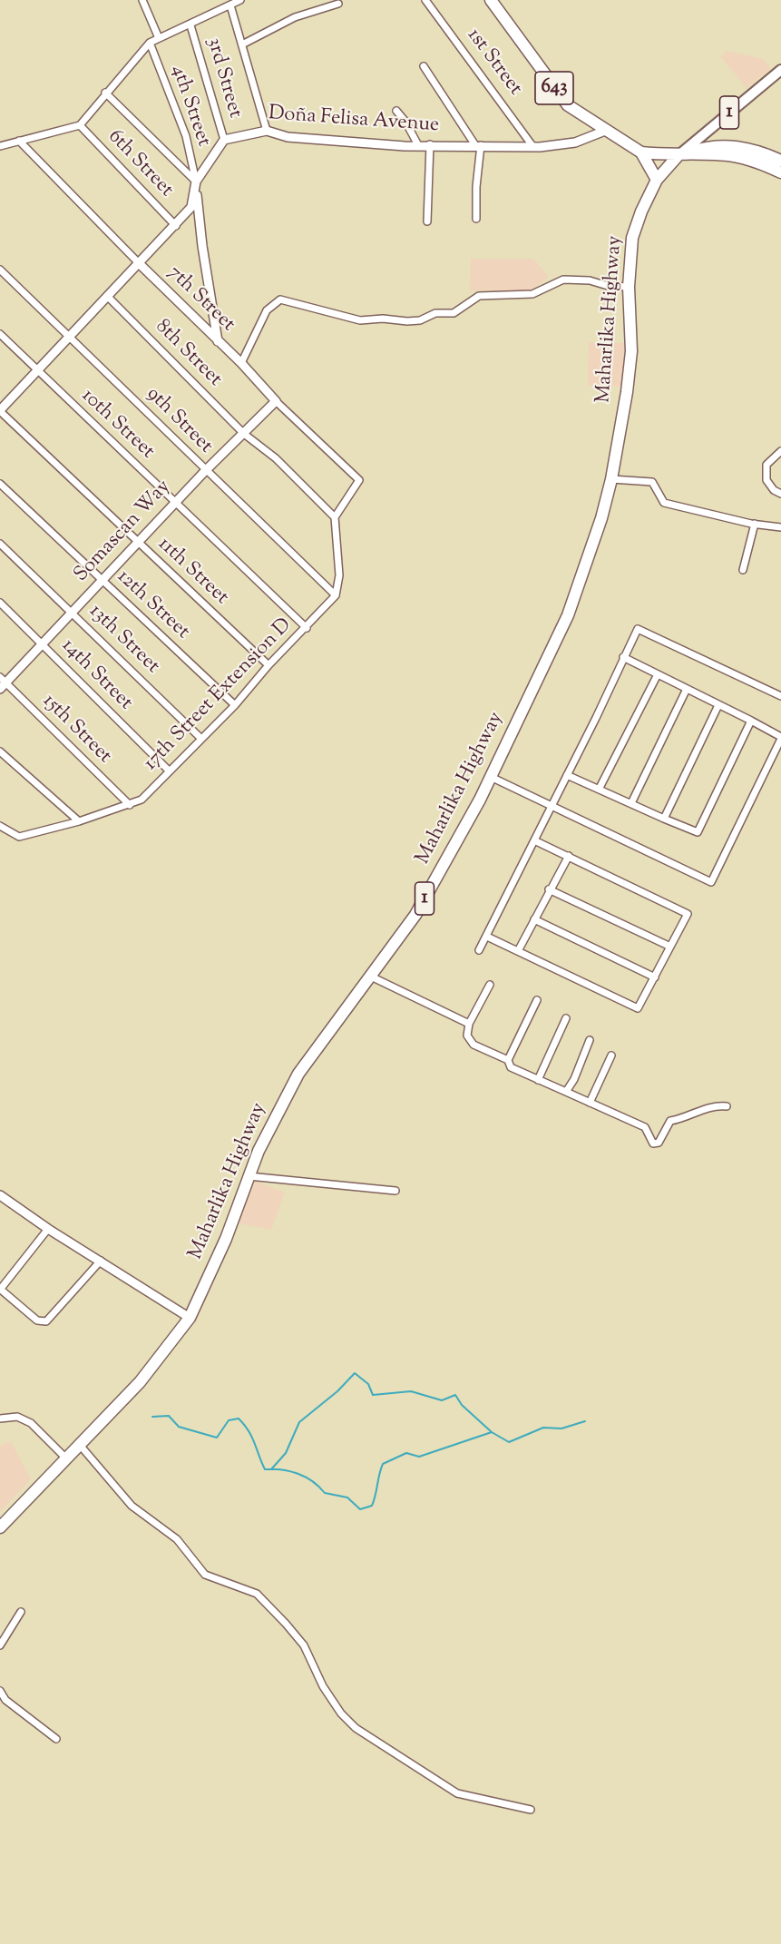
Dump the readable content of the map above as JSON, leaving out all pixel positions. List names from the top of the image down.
{
  "streets": {
    "highway": ["643", "1", "Maharlika Highway"],
    "street": [
      "1st Street",
      "3rd Street",
      "4th Street",
      "Doña Felisa Avenue",
      "6th Street",
      "7th Street",
      "8th Street",
      "9th Street",
      "10th Street",
      "Somascan Way",
      "11th Street",
      "12th Street",
      "13th Street",
      "14th Street",
      "17th Street Extension D",
      "15th Street"
    ]
  },
  "crossings": [
    ["1st Street", "Doña Felisa Avenue"],
    ["3rd Street", "Doña Felisa Avenue"],
    ["643", "1"],
    ["643", "Doña Felisa Avenue"],
    ["643", "Maharlika Highway"],
    ["1", "Maharlika Highway"],
    ["7th Street", "8th Street"],
    ["7th Street", "Somascan Way"],
    ["8th Street", "Somascan Way"],
    ["9th Street", "Somascan Way"],
    ["9th Street", "17th Street Extension D"],
    ["10th Street", "Somascan Way"],
    ["10th Street", "17th Street Extension D"],
    ["Somascan Way", "11th Street"],
    ["Somascan Way", "12th Street"],
    ["Somascan Way", "13th Street"],
    ["Somascan Way", "14th Street"],
    ["Somascan Way", "15th Street"],
    ["11th Street", "17th Street Extension D"],
    ["12th Street", "17th Street Extension D"],
    ["13th Street", "17th Street Extension D"],
    ["14th Street", "17th Street Extension D"],
    ["17th Street Extension D", "15th Street"]
  ]
}
